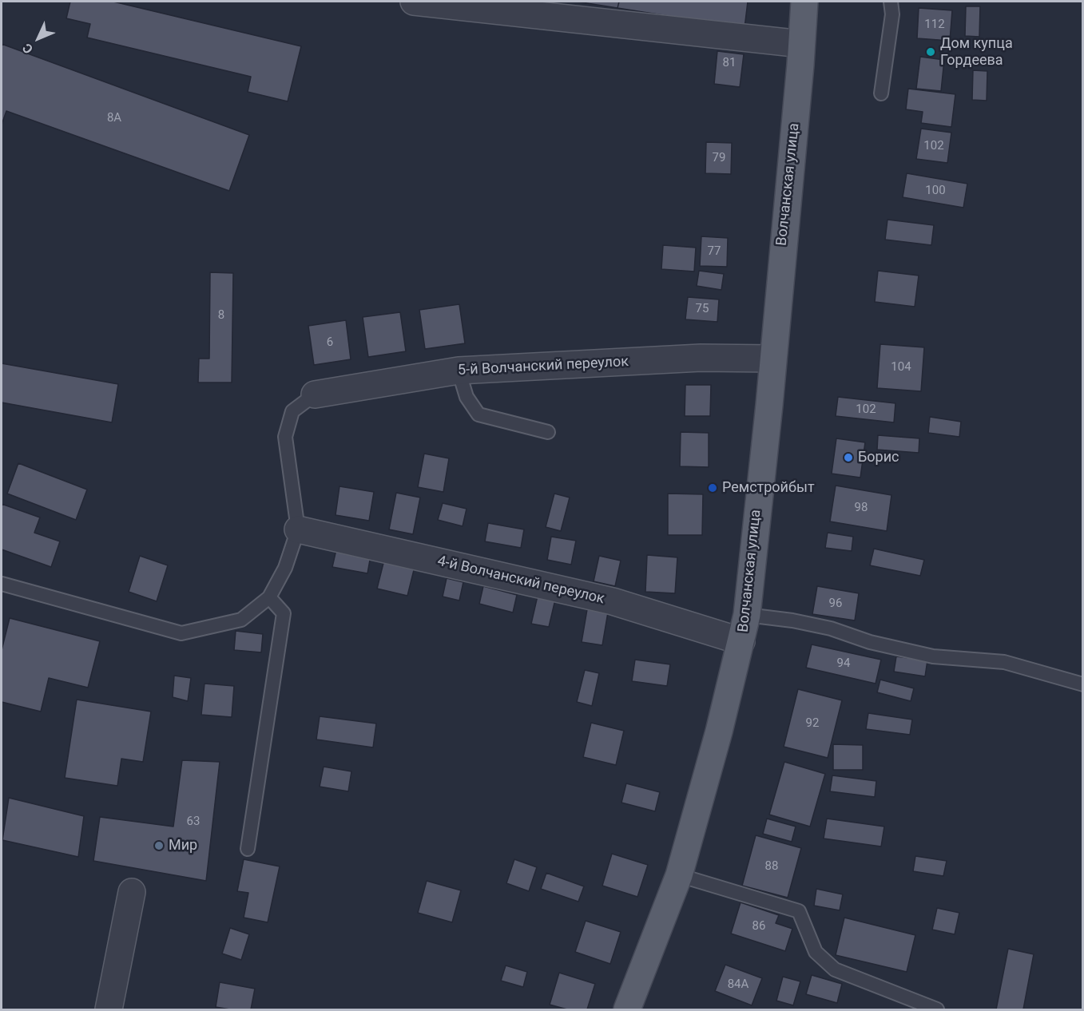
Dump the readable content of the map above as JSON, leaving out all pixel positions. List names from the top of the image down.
{
  "streets": {
    "main road": ["Волчанская улица"],
    "street": ["5-й Волчанский переулок", "4-й Волчанский переулок"]
  },
  "crossings": [
    ["Волчанская улица", "5-й Волчанский переулок"],
    ["Волчанская улица", "4-й Волчанский переулок"]
  ],
  "places": [
    "Дом купца Гордеева",
    "Борис",
    "Ремстройбыт",
    "Мир"
  ],
  "house_numbers": [
    "112",
    "81",
    "8А",
    "102",
    "79",
    "100",
    "77",
    "75",
    "8",
    "6",
    "104",
    "102",
    "98",
    "96",
    "94",
    "92",
    "63",
    "88",
    "86",
    "84А"
  ],
  "north": "bottom left"
}
